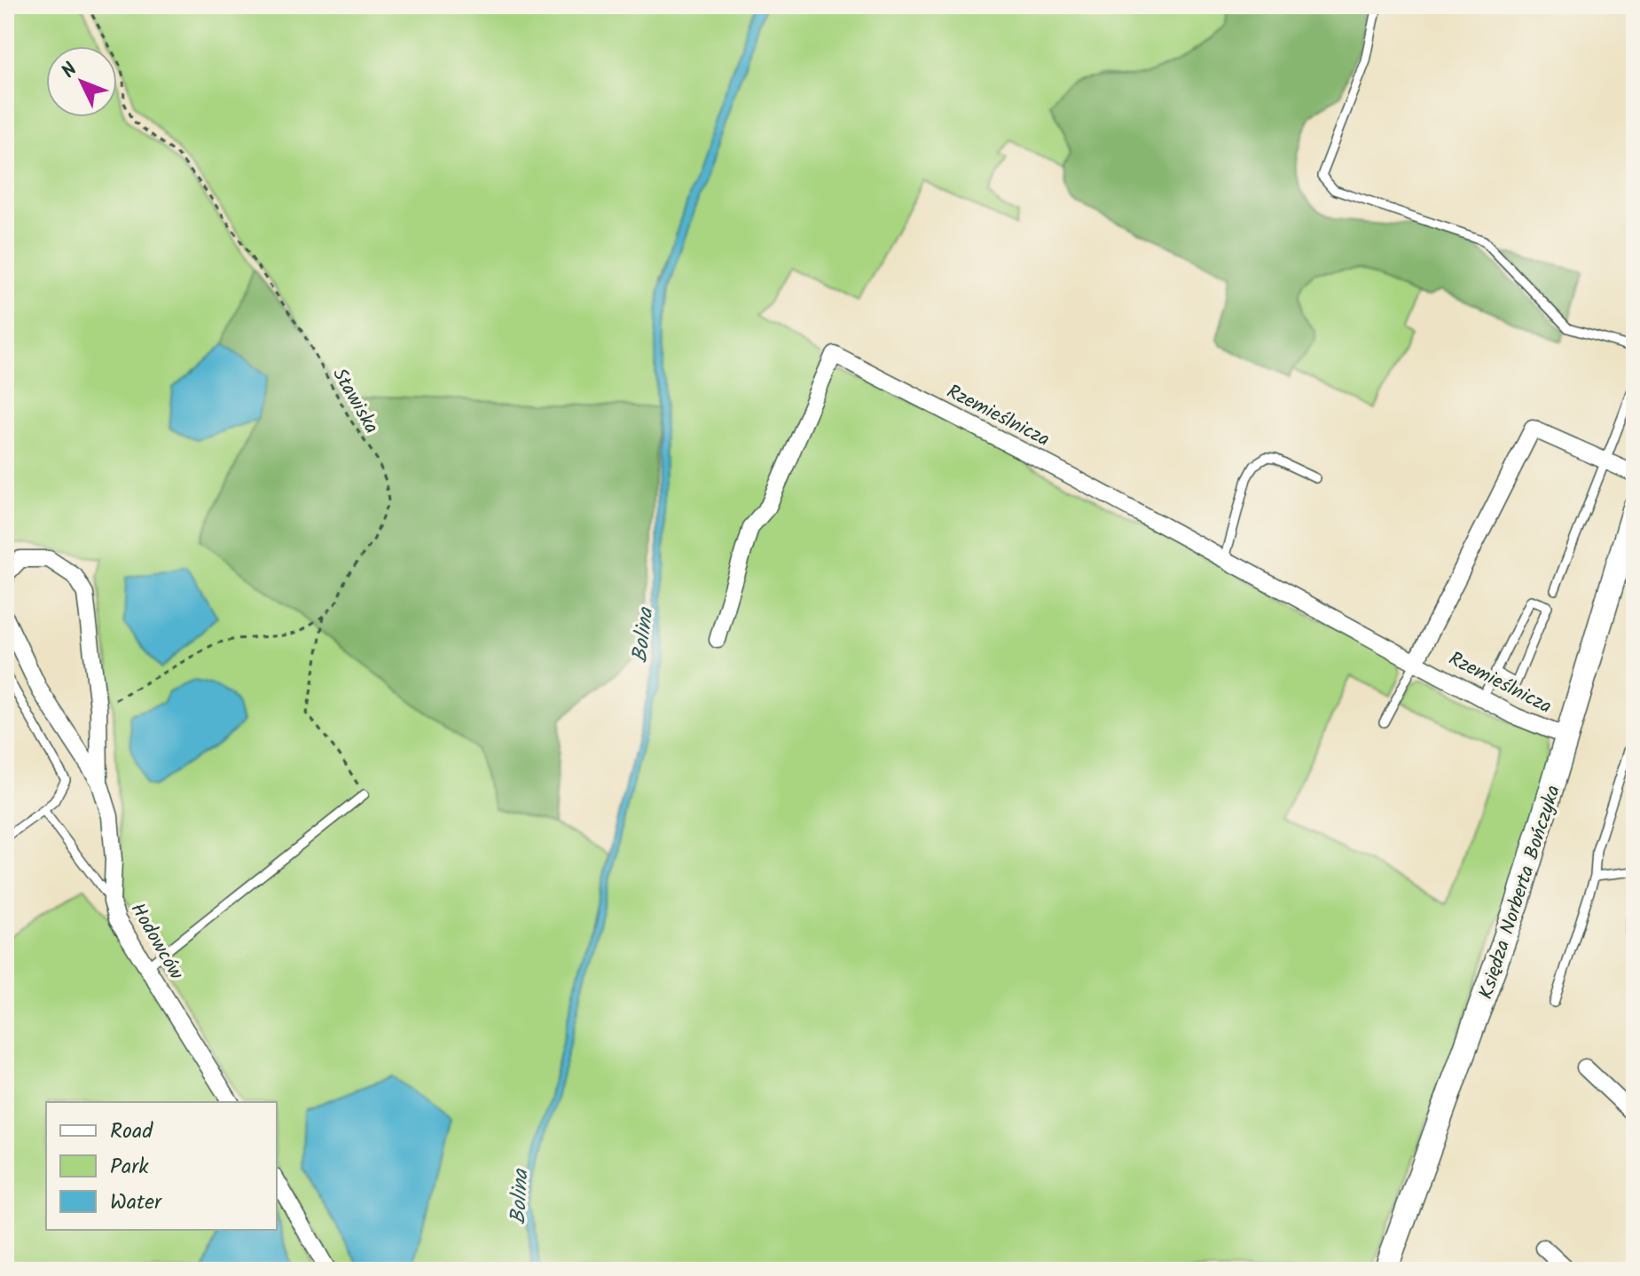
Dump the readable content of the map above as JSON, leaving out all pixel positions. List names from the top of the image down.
{
  "streets": {
    "street": ["Rzemieślnicza", "Księdza Norberta Bończyka", "Hodowców"],
    "path": ["Stawiska"]
  },
  "crossings": [
    ["Stawiska", "Hodowców"],
    ["Rzemieślnicza", "Księdza Norberta Bończyka"]
  ],
  "water": ["Bolina"],
  "legend": ["Road", "Park", "Water"],
  "north": "top left"
}
